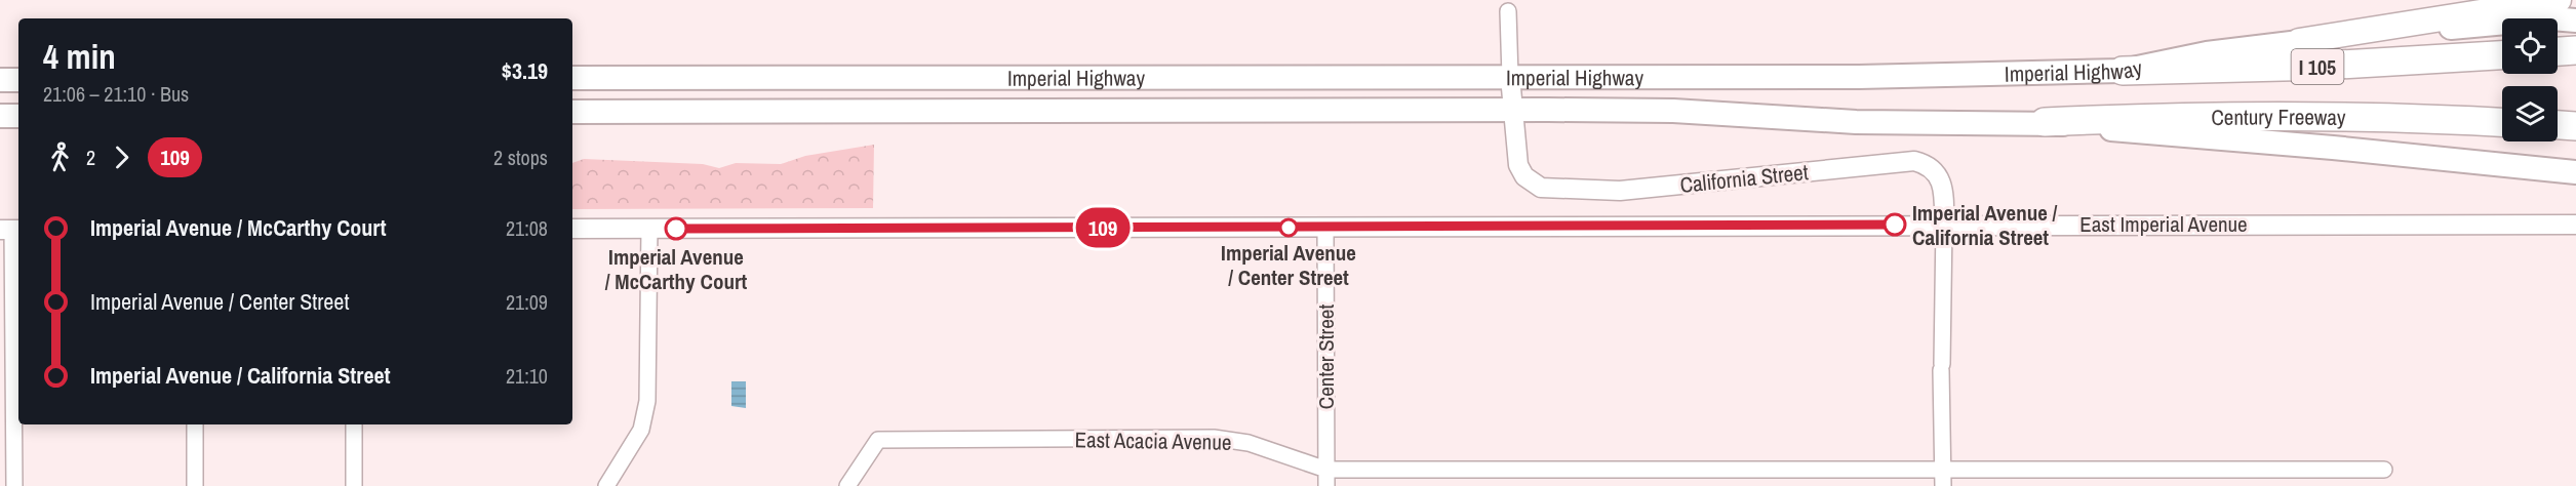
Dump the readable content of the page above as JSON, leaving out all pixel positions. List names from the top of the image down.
{
  "streets": {
    "highway": ["I 105", "Century Freeway"],
    "main road": ["Imperial Highway"],
    "street": [
      "California Street",
      "East Imperial Avenue",
      "Center Street",
      "East Acacia Avenue"
    ]
  },
  "crossings": [
    ["I 105", "Imperial Highway"],
    ["Imperial Highway", "Century Freeway"],
    ["Imperial Highway", "California Street"],
    ["California Street", "East Imperial Avenue"],
    ["California Street", "East Acacia Avenue"],
    ["East Imperial Avenue", "Center Street"],
    ["Center Street", "East Acacia Avenue"]
  ],
  "places": ["Imperial Avenue / California Street", "Imperial Avenue / Center Street", "Imperial Avenue / McCarthy Court"],
  "lines": ["bus line 109"],
  "page": {
    "on_map": "109",
    "heading": ["4 min", "21:06 – 21:10 · Bus", "$3.19"],
    "legs": ["2", "109", "2 stops"],
    "list": [
      {
        "name": "Imperial Avenue / McCarthy Court",
        "value": "21:08"
      },
      {
        "name": "Imperial Avenue / Center Street",
        "value": "21:09"
      },
      {
        "name": "Imperial Avenue / California Street",
        "value": "21:10"
      }
    ]
  }
}
